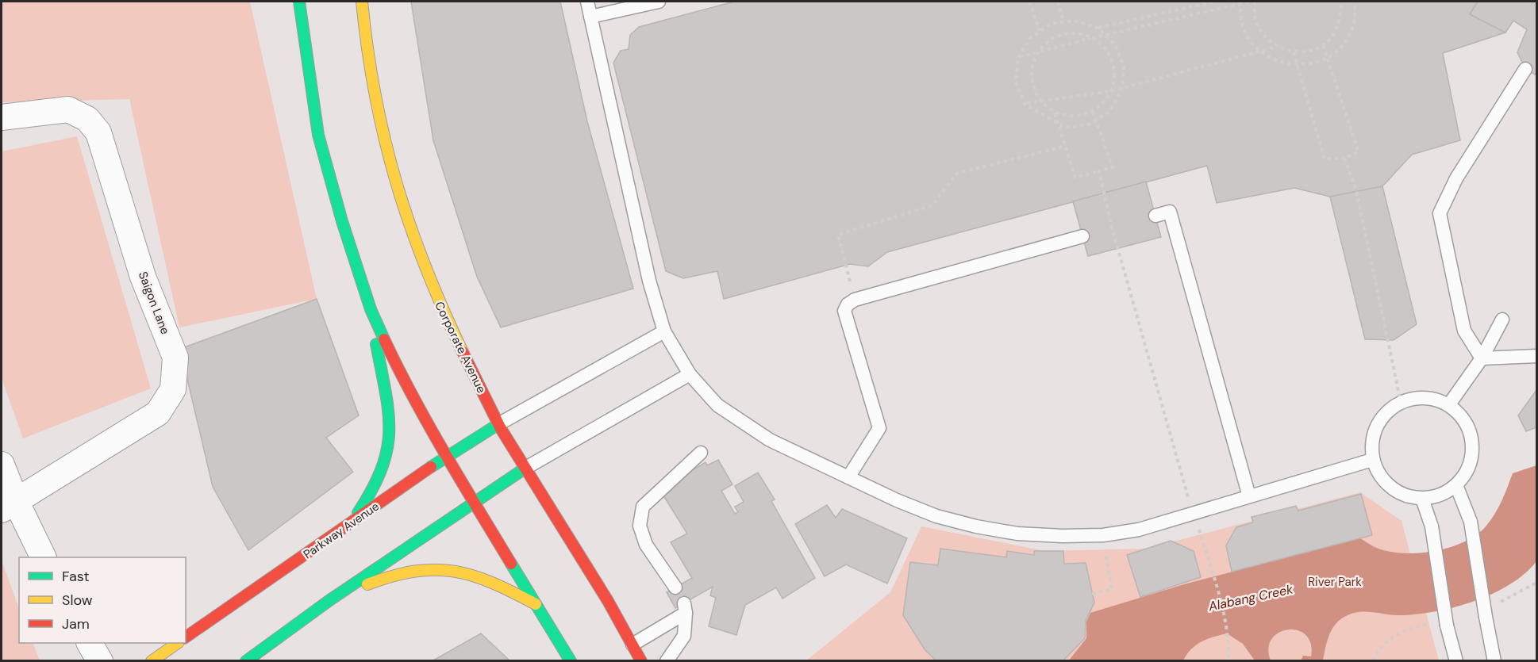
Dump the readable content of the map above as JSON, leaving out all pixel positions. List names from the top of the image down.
{
  "streets": {
    "main road": ["Corporate Avenue", "Parkway Avenue"],
    "street": ["Saigon Lane"]
  },
  "crossings": [
    ["Corporate Avenue", "Parkway Avenue"]
  ],
  "water": ["Alabang Creek"],
  "parks": ["River Park"],
  "legend": ["Fast", "Slow", "Jam"]
}
